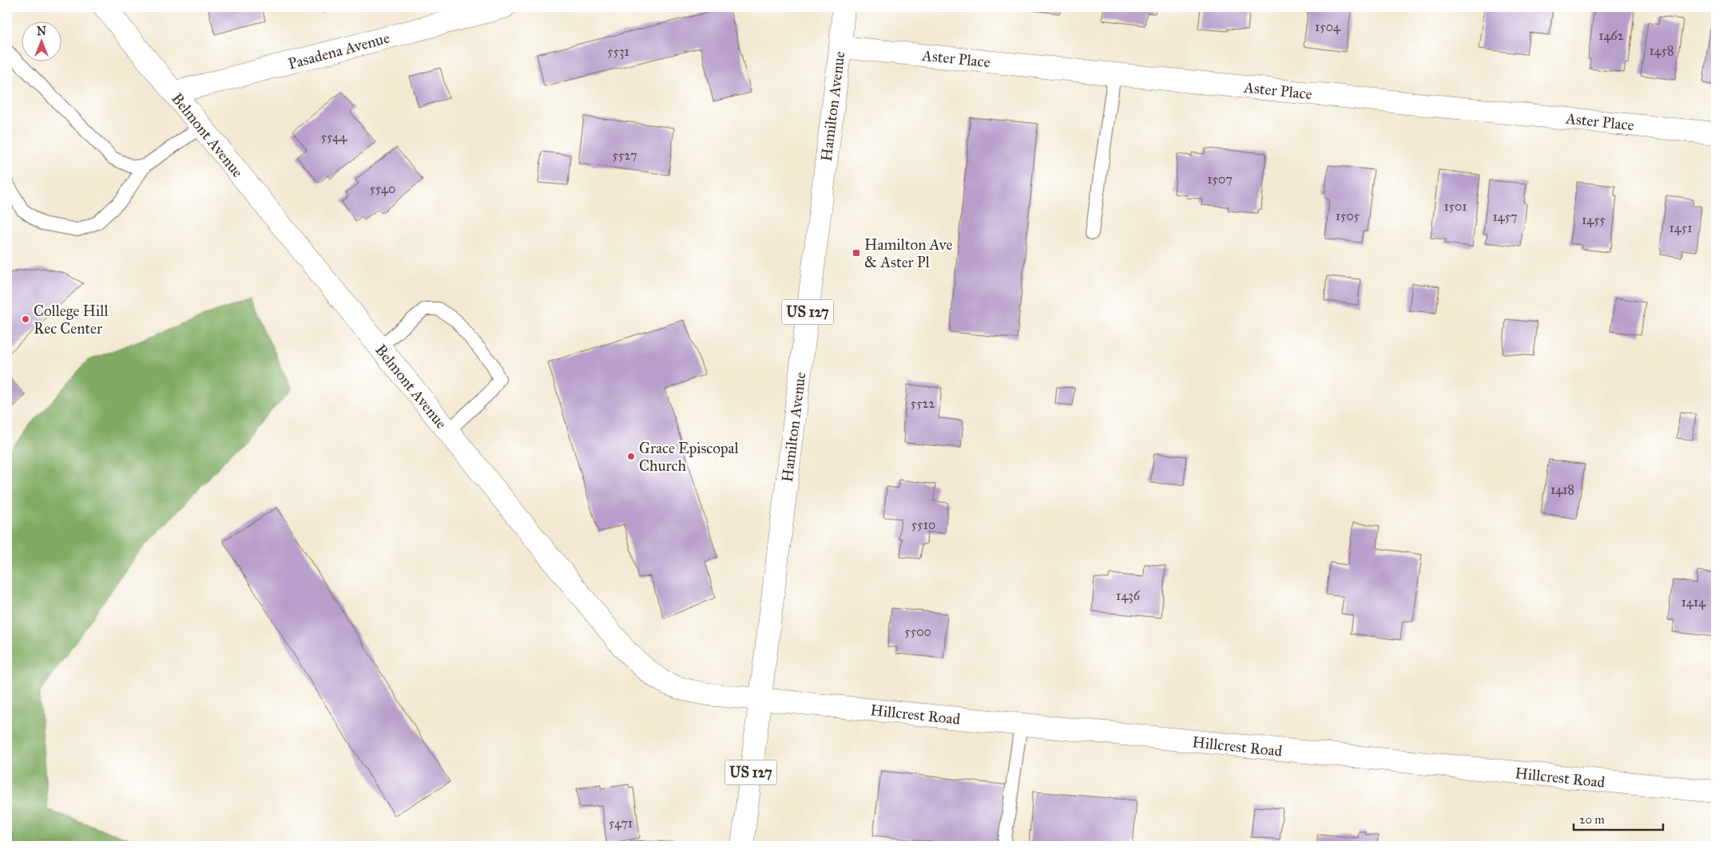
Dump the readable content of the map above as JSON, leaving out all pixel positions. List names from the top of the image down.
{
  "streets": {
    "street": [
      "Pasadena Avenue",
      "Aster Place",
      "Hamilton Avenue",
      "Belmont Avenue",
      "US 127",
      "Hillcrest Road"
    ]
  },
  "crossings": [
    ["Pasadena Avenue", "Belmont Avenue"],
    ["Aster Place", "Hamilton Avenue"],
    ["Hamilton Avenue", "Belmont Avenue"],
    ["Hamilton Avenue", "Hillcrest Road"],
    ["Belmont Avenue", "Hillcrest Road"]
  ],
  "places": {
    "transit": ["Hamilton Ave & Aster Pl"],
    "other": ["College Hill Rec Center", "Grace Episcopal Church"]
  },
  "house_numbers": [
    "1504",
    "1462",
    "1458",
    "5531",
    "5544",
    "5527",
    "1507",
    "5540",
    "1501",
    "1505",
    "1457",
    "1455",
    "1451",
    "5522",
    "1418",
    "5510",
    "1436",
    "1414",
    "5500",
    "5471"
  ],
  "scale_bar": "20 m",
  "north": "top"
}
